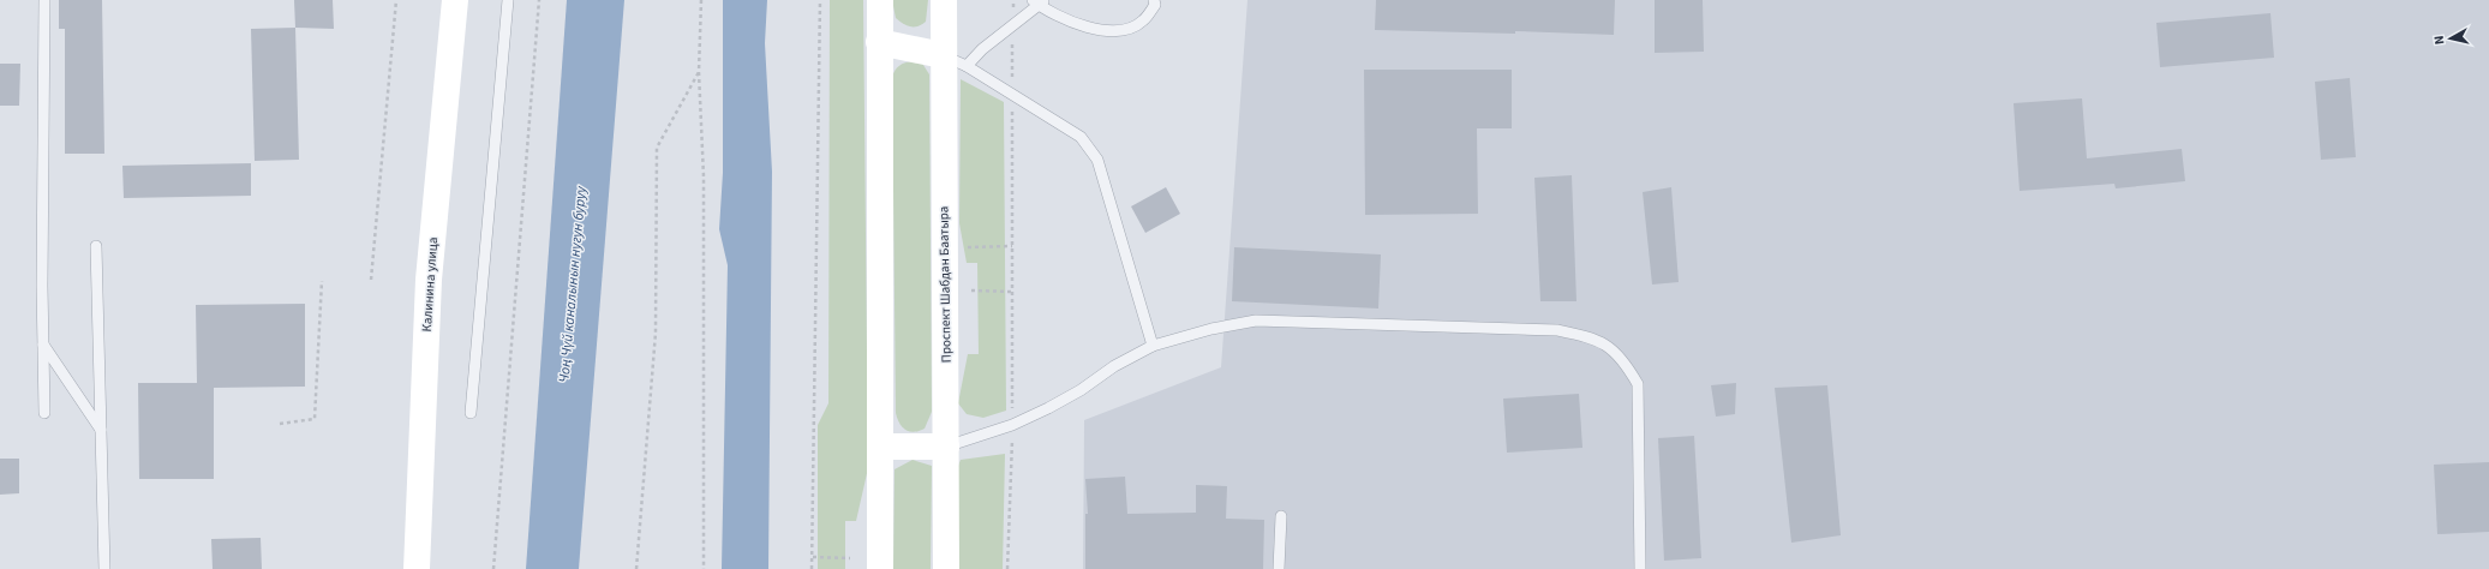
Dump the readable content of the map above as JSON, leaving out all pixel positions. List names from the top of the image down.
{
  "streets": {
    "main road": ["Калинина улица", "Проспект Шабдан Баатыра"]
  },
  "water": ["Чоң Чүй каналынын нугун буруу"],
  "north": "left"
}
